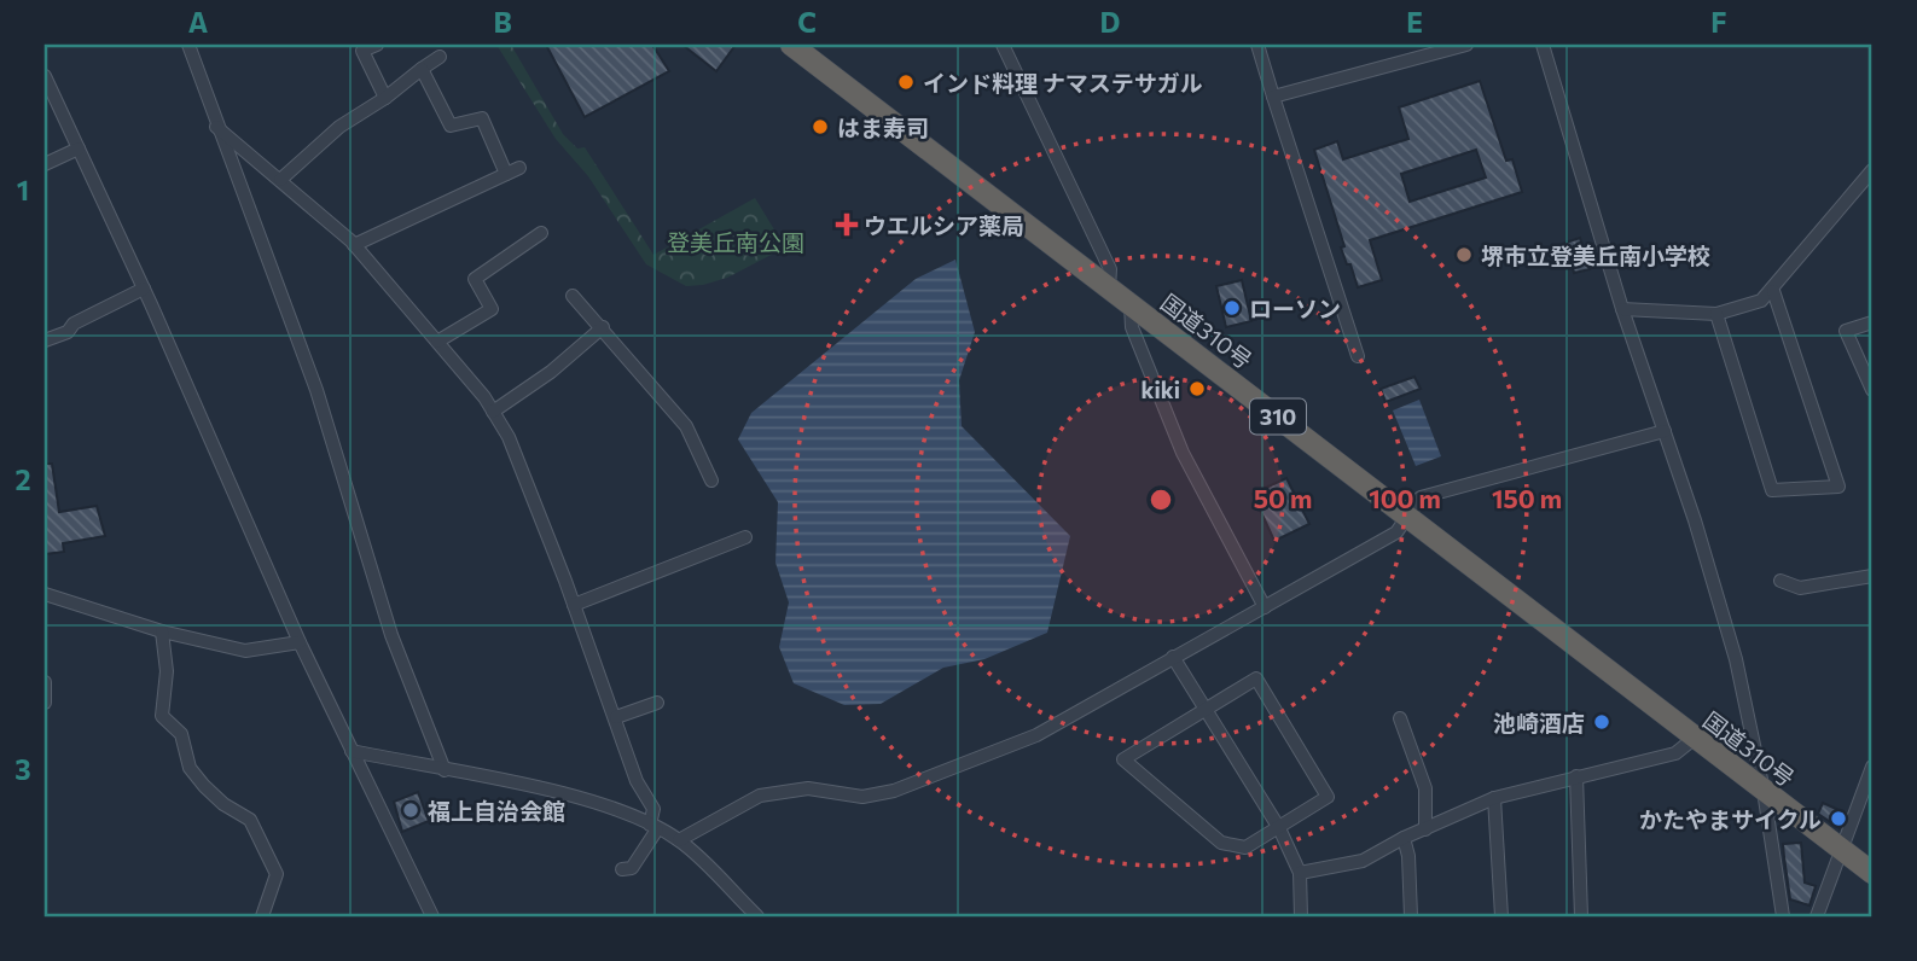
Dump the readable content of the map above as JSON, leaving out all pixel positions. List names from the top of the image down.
{
  "streets": {
    "highway": ["国道310号", "310"]
  },
  "parks": ["登美丘南公園"],
  "places": {
    "other": [
      "インド料理 ナマステサガル",
      "はま寿司",
      "堺市立登美丘南小学校",
      "ローソン",
      "kiki",
      "池崎酒店",
      "福上自治会館",
      "かたやまサイクル"
    ],
    "health": ["ウエルシア薬局"]
  },
  "grid": {
    "columns": [
      "A",
      "B",
      "C",
      "D",
      "E",
      "F"
    ],
    "rows": ["1", "2", "3"]
  },
  "rings": ["50 m", "100 m", "150 m"]
}
